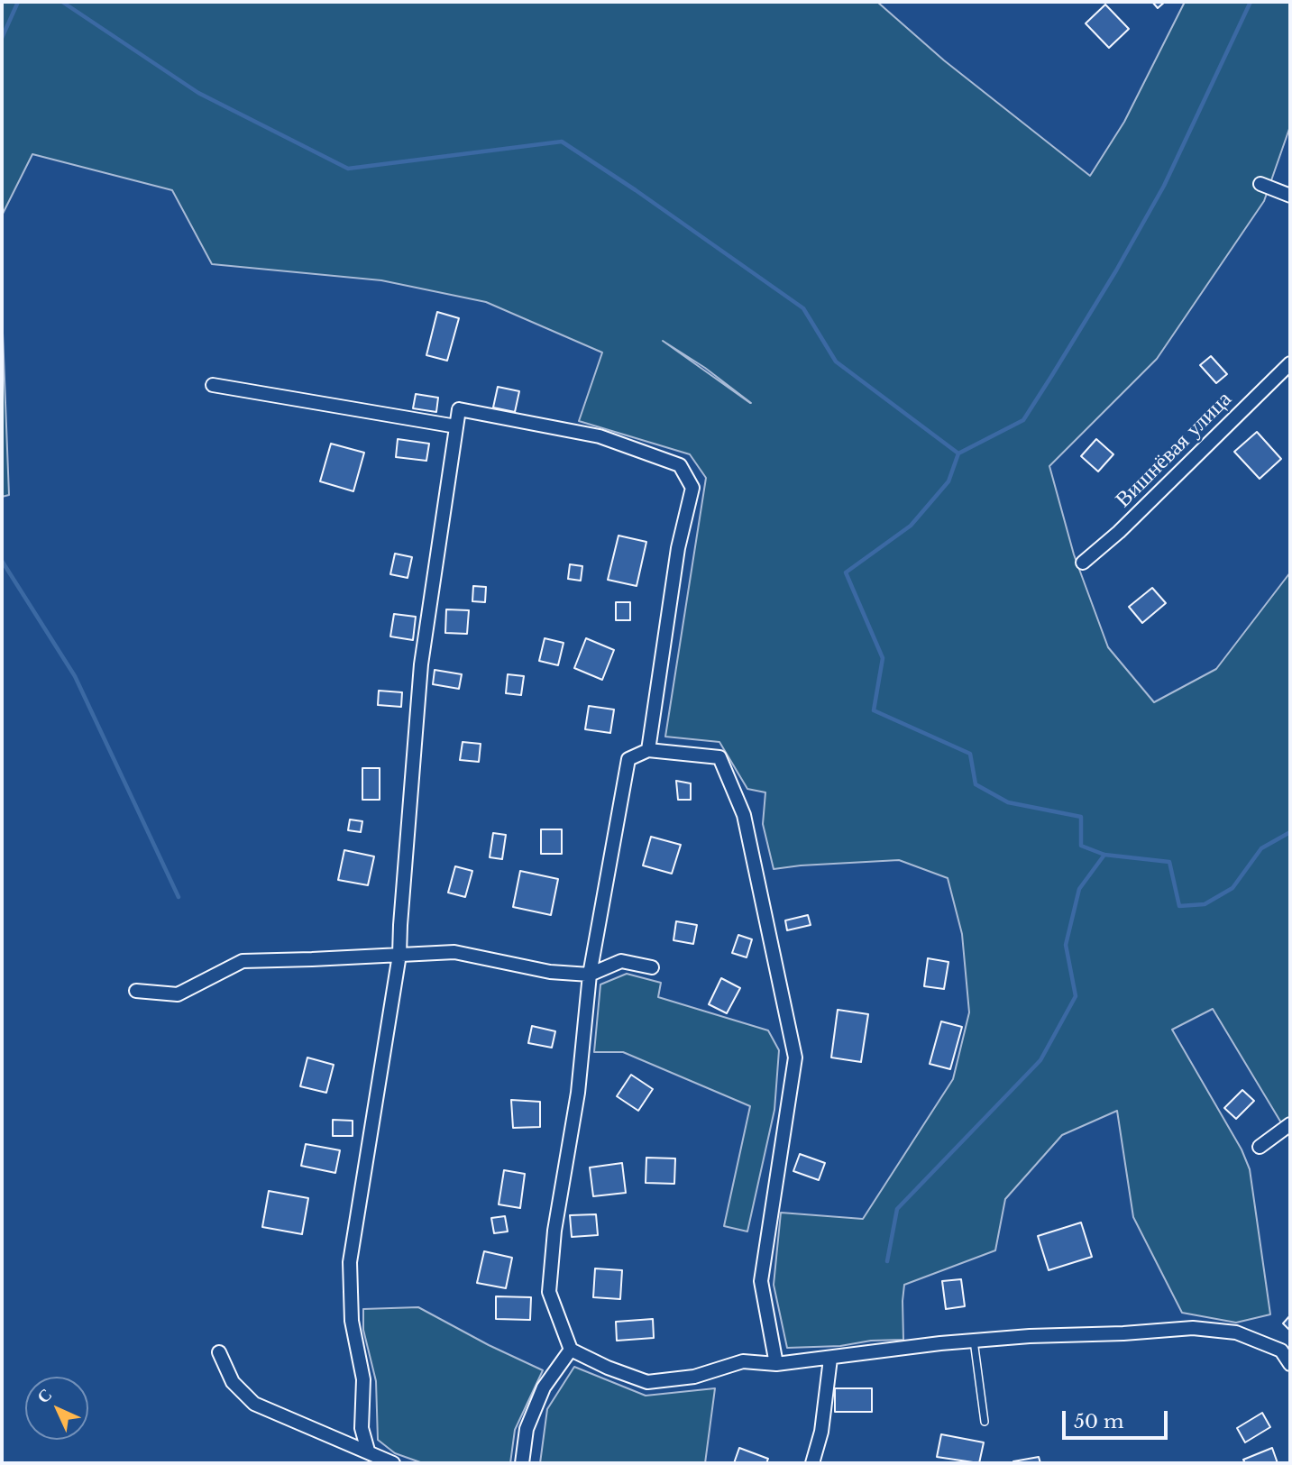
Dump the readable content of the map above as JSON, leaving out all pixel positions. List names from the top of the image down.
{
  "streets": {
    "street": ["Вишнёвая улица"]
  },
  "scale_bar": "50 m",
  "north": "top left"
}
